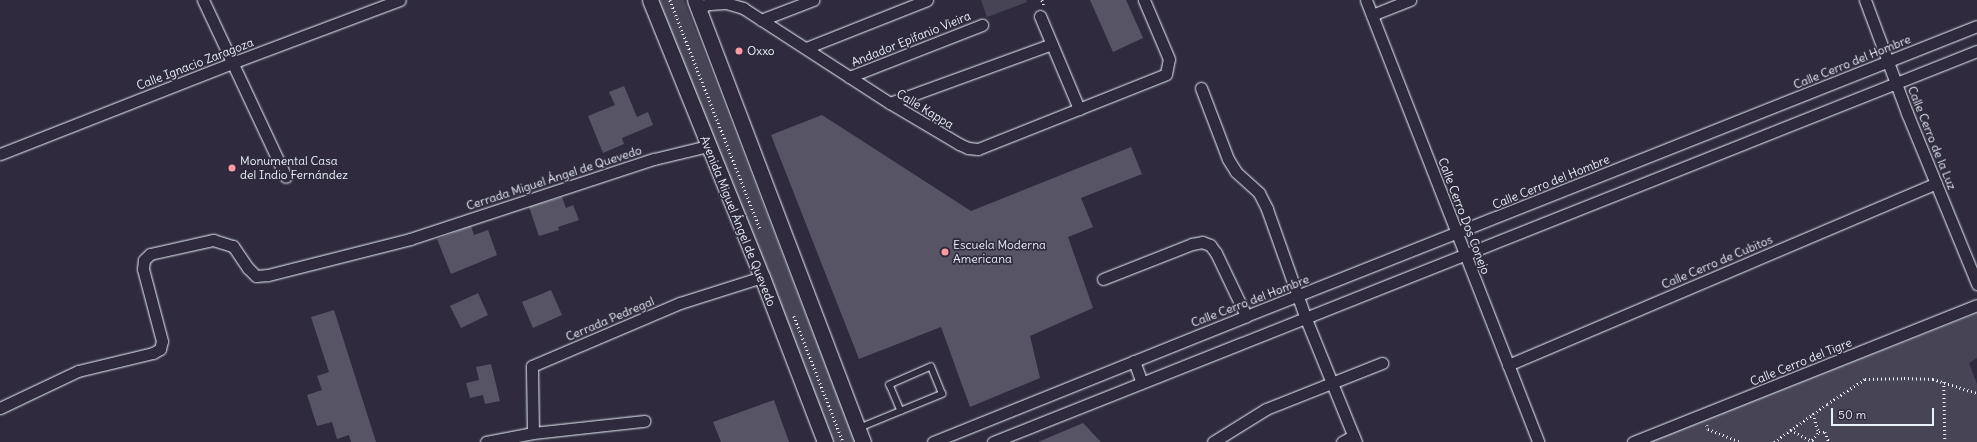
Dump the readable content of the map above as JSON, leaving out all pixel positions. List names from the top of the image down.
{
  "streets": {
    "main road": ["Avenida Miguel Ángel de Quevedo"],
    "street": [
      "Andador Epifanio Vieira",
      "Calle Cerro del Hombre",
      "Calle Ignacio Zaragoza",
      "Calle Kappa",
      "Calle Cerro de la Luz",
      "Cerrada Miguel Ángel de Quevedo",
      "Calle Cerro Dos Conejo",
      "Calle Cerro de Cubitos",
      "Cerrada Pedregal",
      "Calle Cerro del Tigre"
    ]
  },
  "crossings": [
    ["Andador Epifanio Vieira", "Calle Kappa"],
    ["Calle Cerro del Hombre", "Calle Cerro de la Luz"],
    ["Calle Cerro del Hombre", "Calle Cerro Dos Conejo"],
    ["Calle Cerro de la Luz", "Calle Cerro de Cubitos"],
    ["Cerrada Miguel Ángel de Quevedo", "Avenida Miguel Ángel de Quevedo"],
    ["Calle Cerro Dos Conejo", "Calle Cerro de Cubitos"],
    ["Avenida Miguel Ángel de Quevedo", "Cerrada Pedregal"]
  ],
  "places": ["Oxxo", "Monumental Casa del Indio Fernández", "Escuela Moderna Americana"],
  "scale_bar": "50 m"
}
